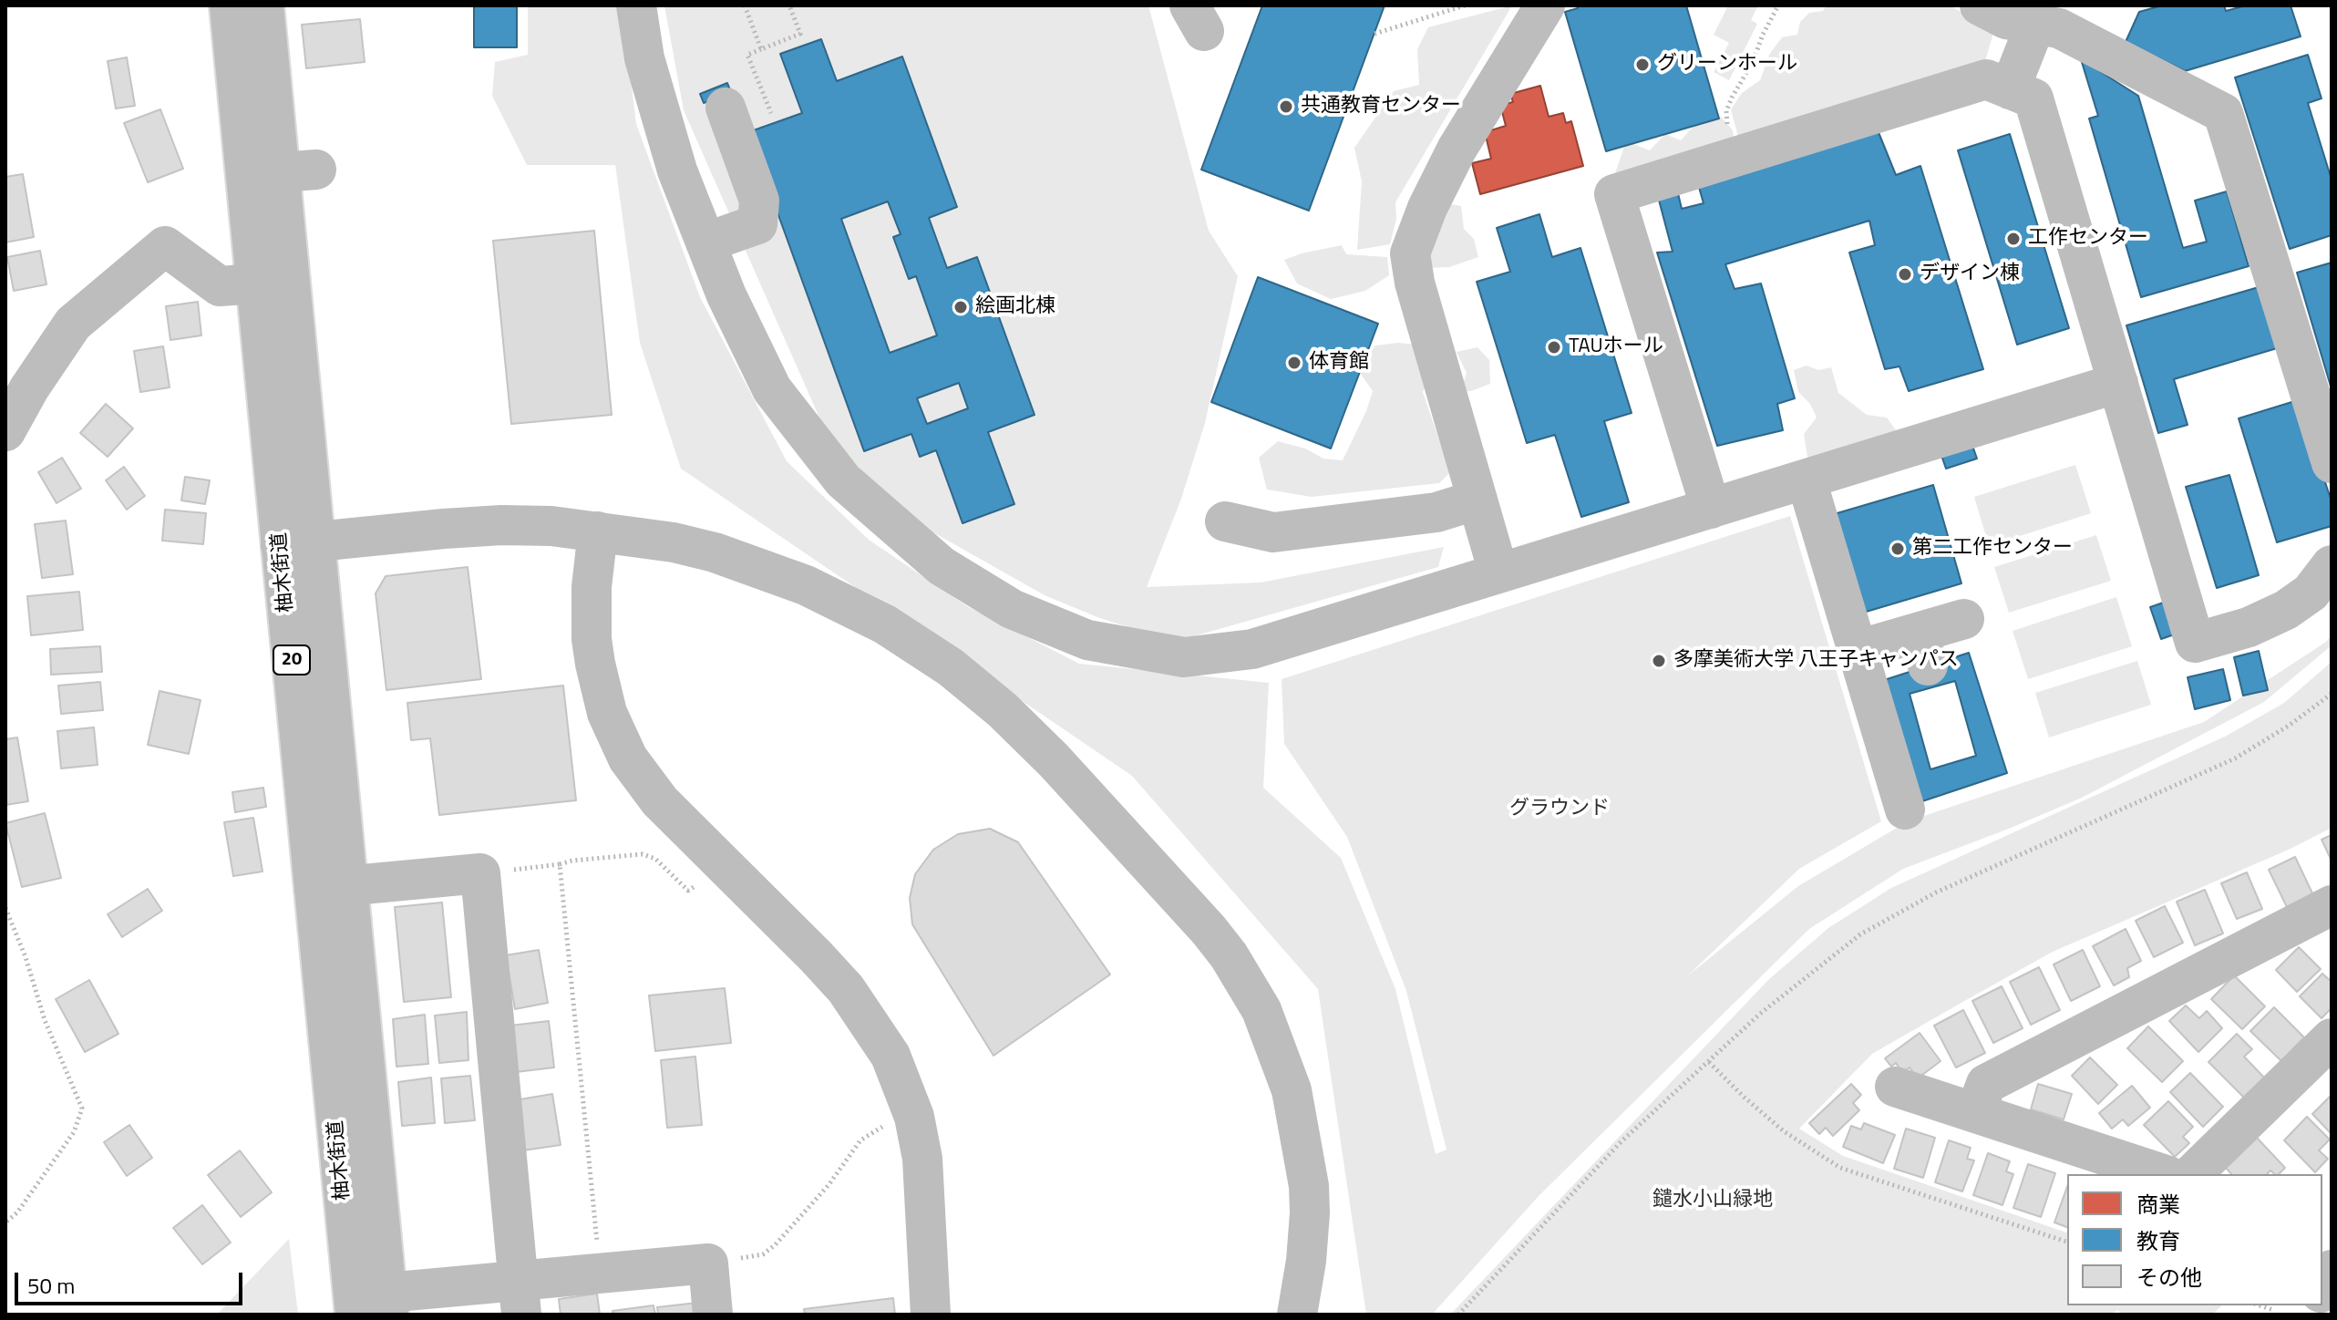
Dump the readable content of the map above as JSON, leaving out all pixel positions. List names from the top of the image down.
{
  "streets": {
    "street": ["柚木街道", "20"]
  },
  "parks": ["グラウンド", "鑓水小山緑地"],
  "places": [
    "グリーンホール",
    "共通教育センター",
    "工作センター",
    "デザイン棟",
    "絵画北棟",
    "TAUホール",
    "体育館",
    "第二工作センター",
    "多摩美術大学 八王子キャンパス"
  ],
  "legend": ["商業", "教育", "その他"],
  "scale_bar": "50 m"
}
